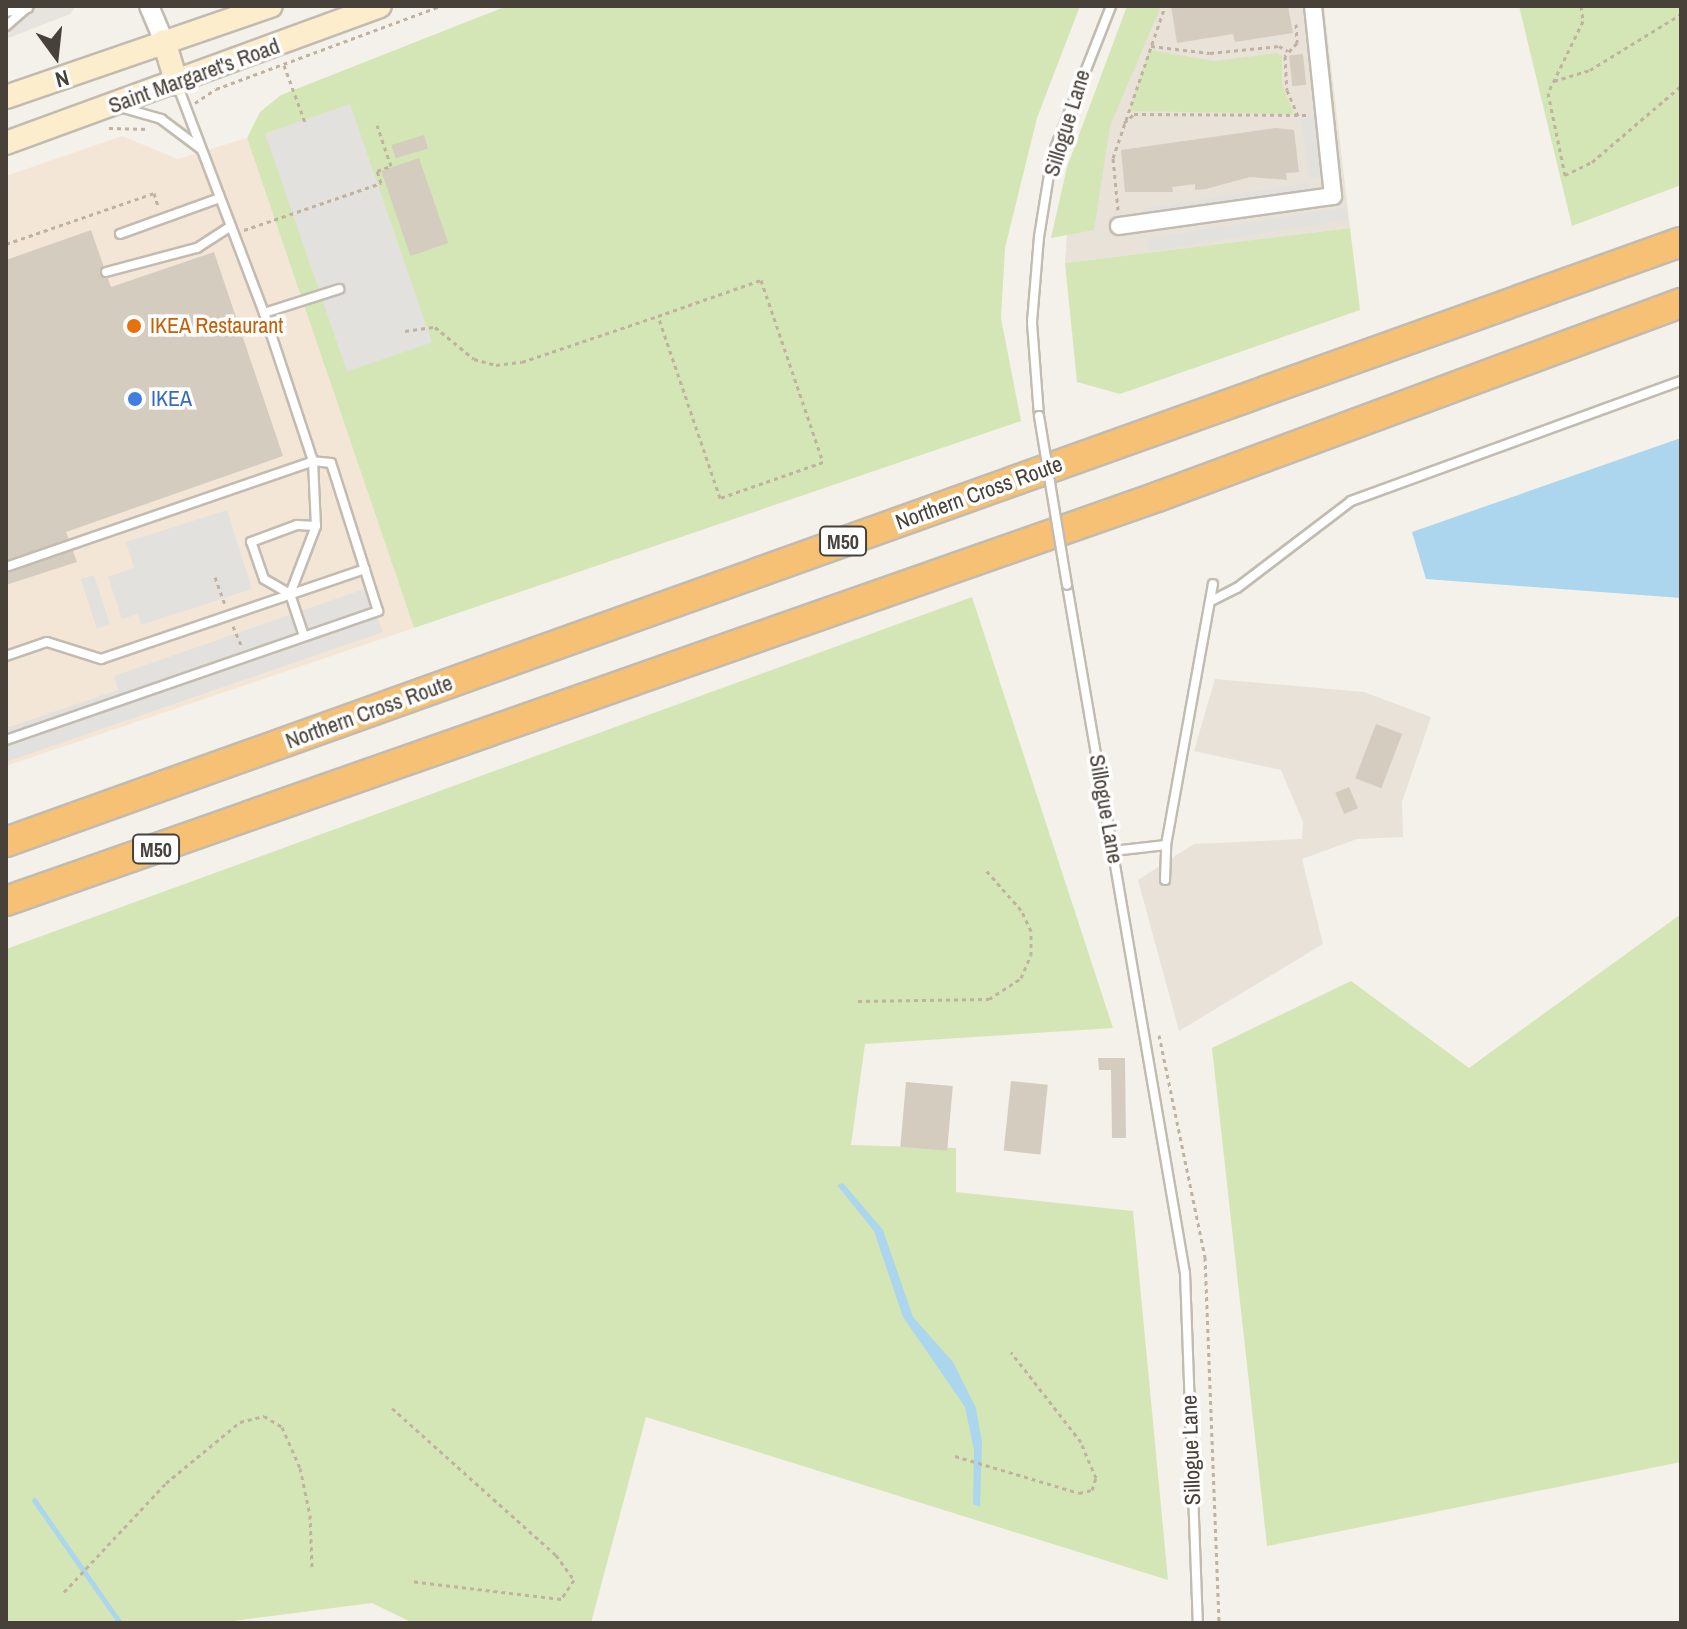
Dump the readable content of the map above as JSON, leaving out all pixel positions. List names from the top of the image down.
{
  "streets": {
    "highway": ["Northern Cross Route", "M50"],
    "main road": ["Saint Margaret's Road"],
    "lane": ["Sillogue Lane"]
  },
  "places": ["IKEA Restaurant", "IKEA"],
  "north": "bottom"
}
